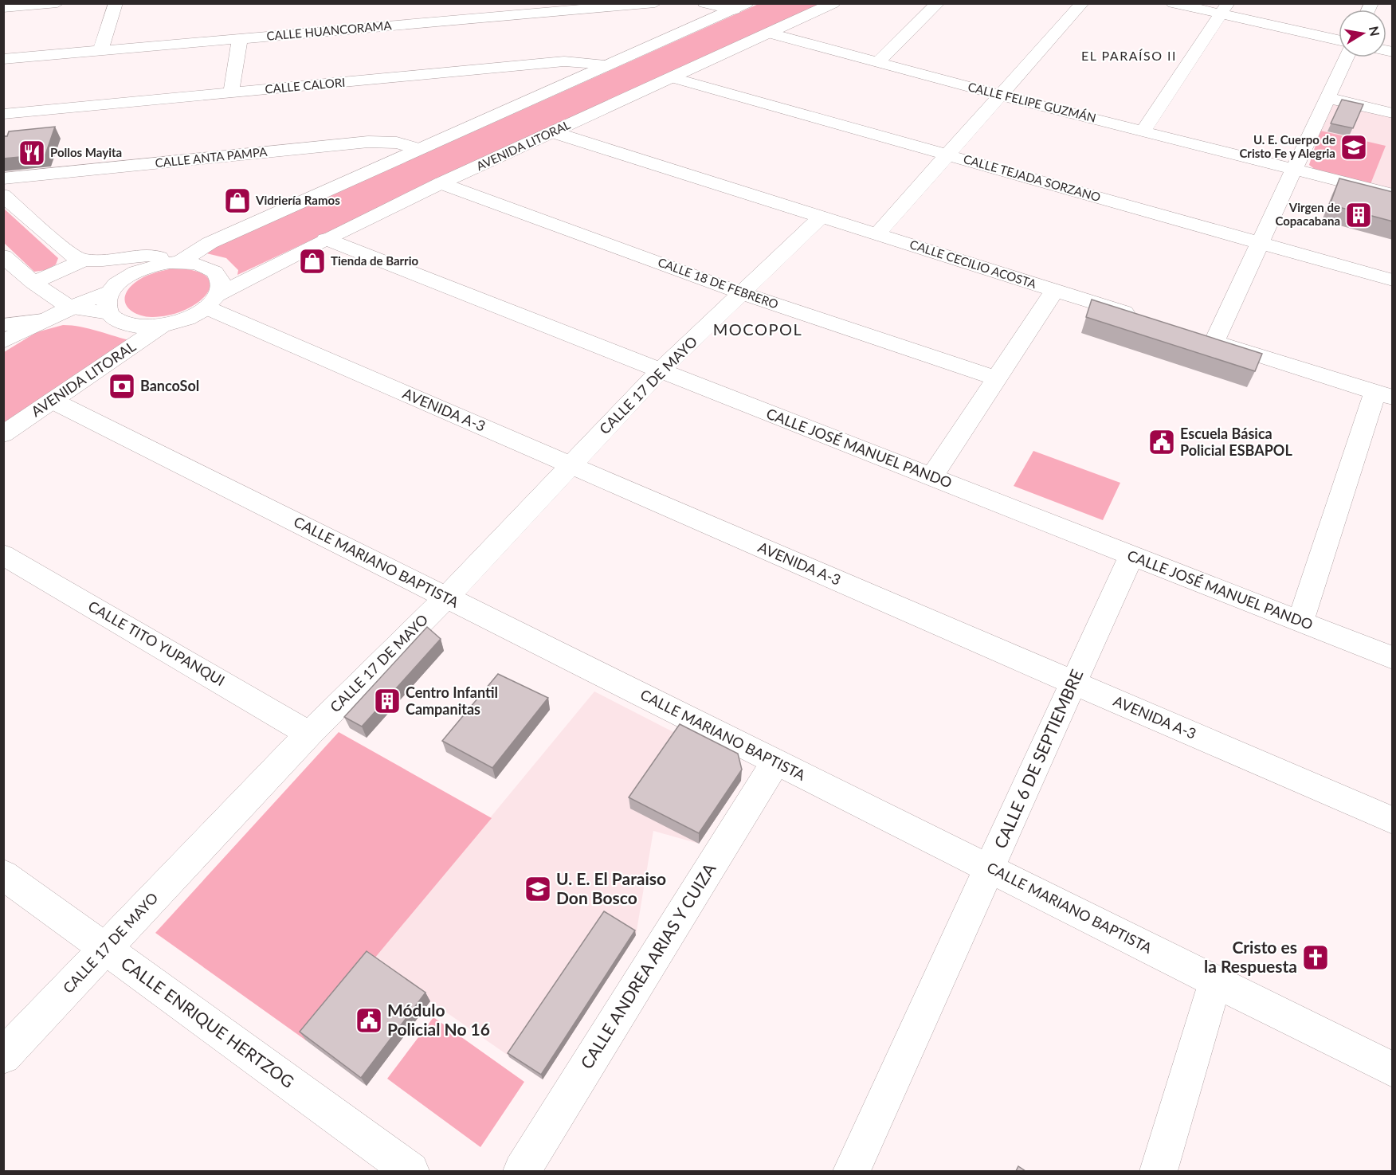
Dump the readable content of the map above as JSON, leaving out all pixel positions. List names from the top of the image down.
{
  "streets": {
    "street": [
      "CALLE HUANCORAMA",
      "CALLE CALORI",
      "CALLE FELIPE GUZMÁN",
      "AVENIDA LITORAL",
      "CALLE ANTA PAMPA",
      "CALLE TEJADA SORZANO",
      "CALLE CECILIO ACOSTA",
      "CALLE 18 DE FEBRERO",
      "CALLE 17 DE MAYO",
      "AVENIDA A-3",
      "CALLE JOSÉ MANUEL PANDO",
      "CALLE MARIANO BAPTISTA",
      "CALLE TITO YUPANQUI",
      "CALLE 6 DE SEPTIEMBRE",
      "CALLE ANDREA ARIAS Y CUIZA",
      "CALLE ENRIQUE HERTZOG"
    ]
  },
  "crossings": [
    ["CALLE FELIPE GUZMÁN", "AVENIDA LITORAL"],
    ["AVENIDA LITORAL", "CALLE TEJADA SORZANO"],
    ["AVENIDA LITORAL", "CALLE CECILIO ACOSTA"],
    ["AVENIDA LITORAL", "CALLE 18 DE FEBRERO"],
    ["AVENIDA LITORAL", "AVENIDA A-3"],
    ["AVENIDA LITORAL", "CALLE JOSÉ MANUEL PANDO"],
    ["AVENIDA LITORAL", "CALLE MARIANO BAPTISTA"],
    ["CALLE CECILIO ACOSTA", "CALLE 17 DE MAYO"],
    ["CALLE 18 DE FEBRERO", "CALLE 17 DE MAYO"],
    ["CALLE 17 DE MAYO", "AVENIDA A-3"],
    ["CALLE 17 DE MAYO", "CALLE JOSÉ MANUEL PANDO"],
    ["CALLE 17 DE MAYO", "CALLE MARIANO BAPTISTA"],
    ["CALLE 17 DE MAYO", "CALLE TITO YUPANQUI"],
    ["CALLE 17 DE MAYO", "CALLE ENRIQUE HERTZOG"],
    ["AVENIDA A-3", "CALLE 6 DE SEPTIEMBRE"],
    ["CALLE JOSÉ MANUEL PANDO", "CALLE 6 DE SEPTIEMBRE"],
    ["CALLE MARIANO BAPTISTA", "CALLE 6 DE SEPTIEMBRE"],
    ["CALLE MARIANO BAPTISTA", "CALLE ANDREA ARIAS Y CUIZA"]
  ],
  "districts": ["EL PARAÍSO II", "MOCOPOL"],
  "places": {
    "school or university": ["U. E. Cuerpo de Cristo Fe y Alegria", "U. E. El Paraiso Don Bosco"],
    "restaurant": ["Pollos Mayita"],
    "shop": ["Vidriería Ramos", "Tienda de Barrio"],
    "building": ["Virgen de Copacabana", "Centro Infantil Campanitas"],
    "bank": ["BancoSol"],
    "public building": ["Escuela Básica Policial ESBAPOL", "Módulo Policial No 16"],
    "church": ["Cristo es la Respuesta"]
  },
  "north": "right"
}
